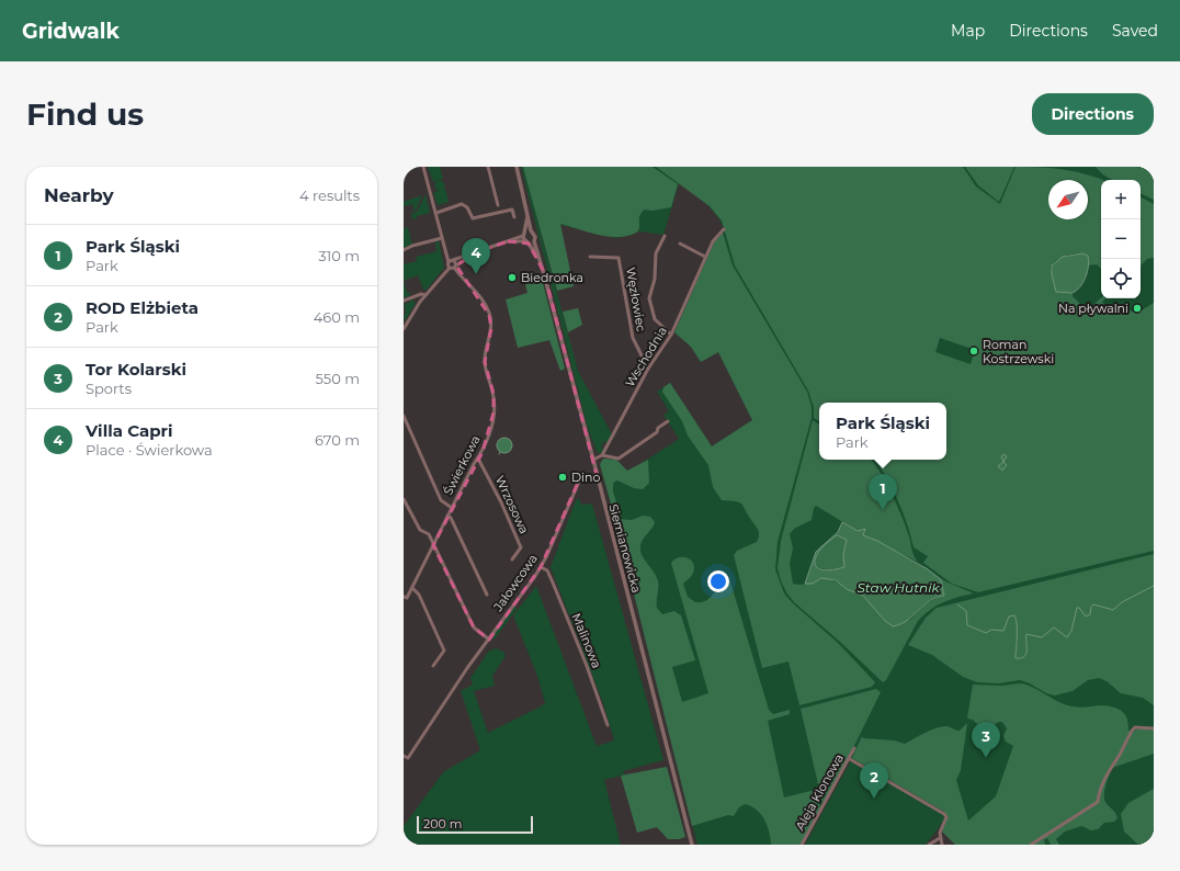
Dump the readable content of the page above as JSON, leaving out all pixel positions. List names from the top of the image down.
{
  "streets": {
    "street": [
      "Węzłowiec",
      "Wschodnia",
      "Świerkowa",
      "Wrzosowa",
      "Siemianowicka",
      "Jałowcowa",
      "Malinowa",
      "Aleja Klonowa"
    ]
  },
  "crossings": [
    ["Węzłowiec", "Wschodnia"],
    ["Świerkowa", "Wrzosowa"],
    ["Siemianowicka", "Jałowcowa"],
    ["Jałowcowa", "Malinowa"]
  ],
  "water": ["Staw Hutnik"],
  "places": [
    "Biedronka",
    "Na pływalni",
    "Roman Kostrzewski",
    "Dino"
  ],
  "scale_bar": "200 m",
  "north": "bottom left",
  "page": {
    "header": "Gridwalk",
    "nav": ["Map", "Directions", "Saved"],
    "buttons": "Directions",
    "title": "Find us",
    "heading": ["Nearby", "4 results"],
    "map_buttons": ["+", "−"],
    "list": [
      {
        "mark": "1",
        "name": "Park Śląski",
        "note": "Park",
        "value": "310 m"
      },
      {
        "mark": "2",
        "name": "ROD Elżbieta",
        "note": "Park",
        "value": "460 m"
      },
      {
        "mark": "3",
        "name": "Tor Kolarski",
        "note": "Sports",
        "value": "550 m"
      },
      {
        "mark": "4",
        "name": "Villa Capri",
        "note": "Place · Świerkowa",
        "value": "670 m"
      }
    ],
    "pins": [
      "4",
      "1",
      "3",
      "2"
    ],
    "popup": ["Park Śląski", "Park"],
    "scale": "200 m"
  }
}
